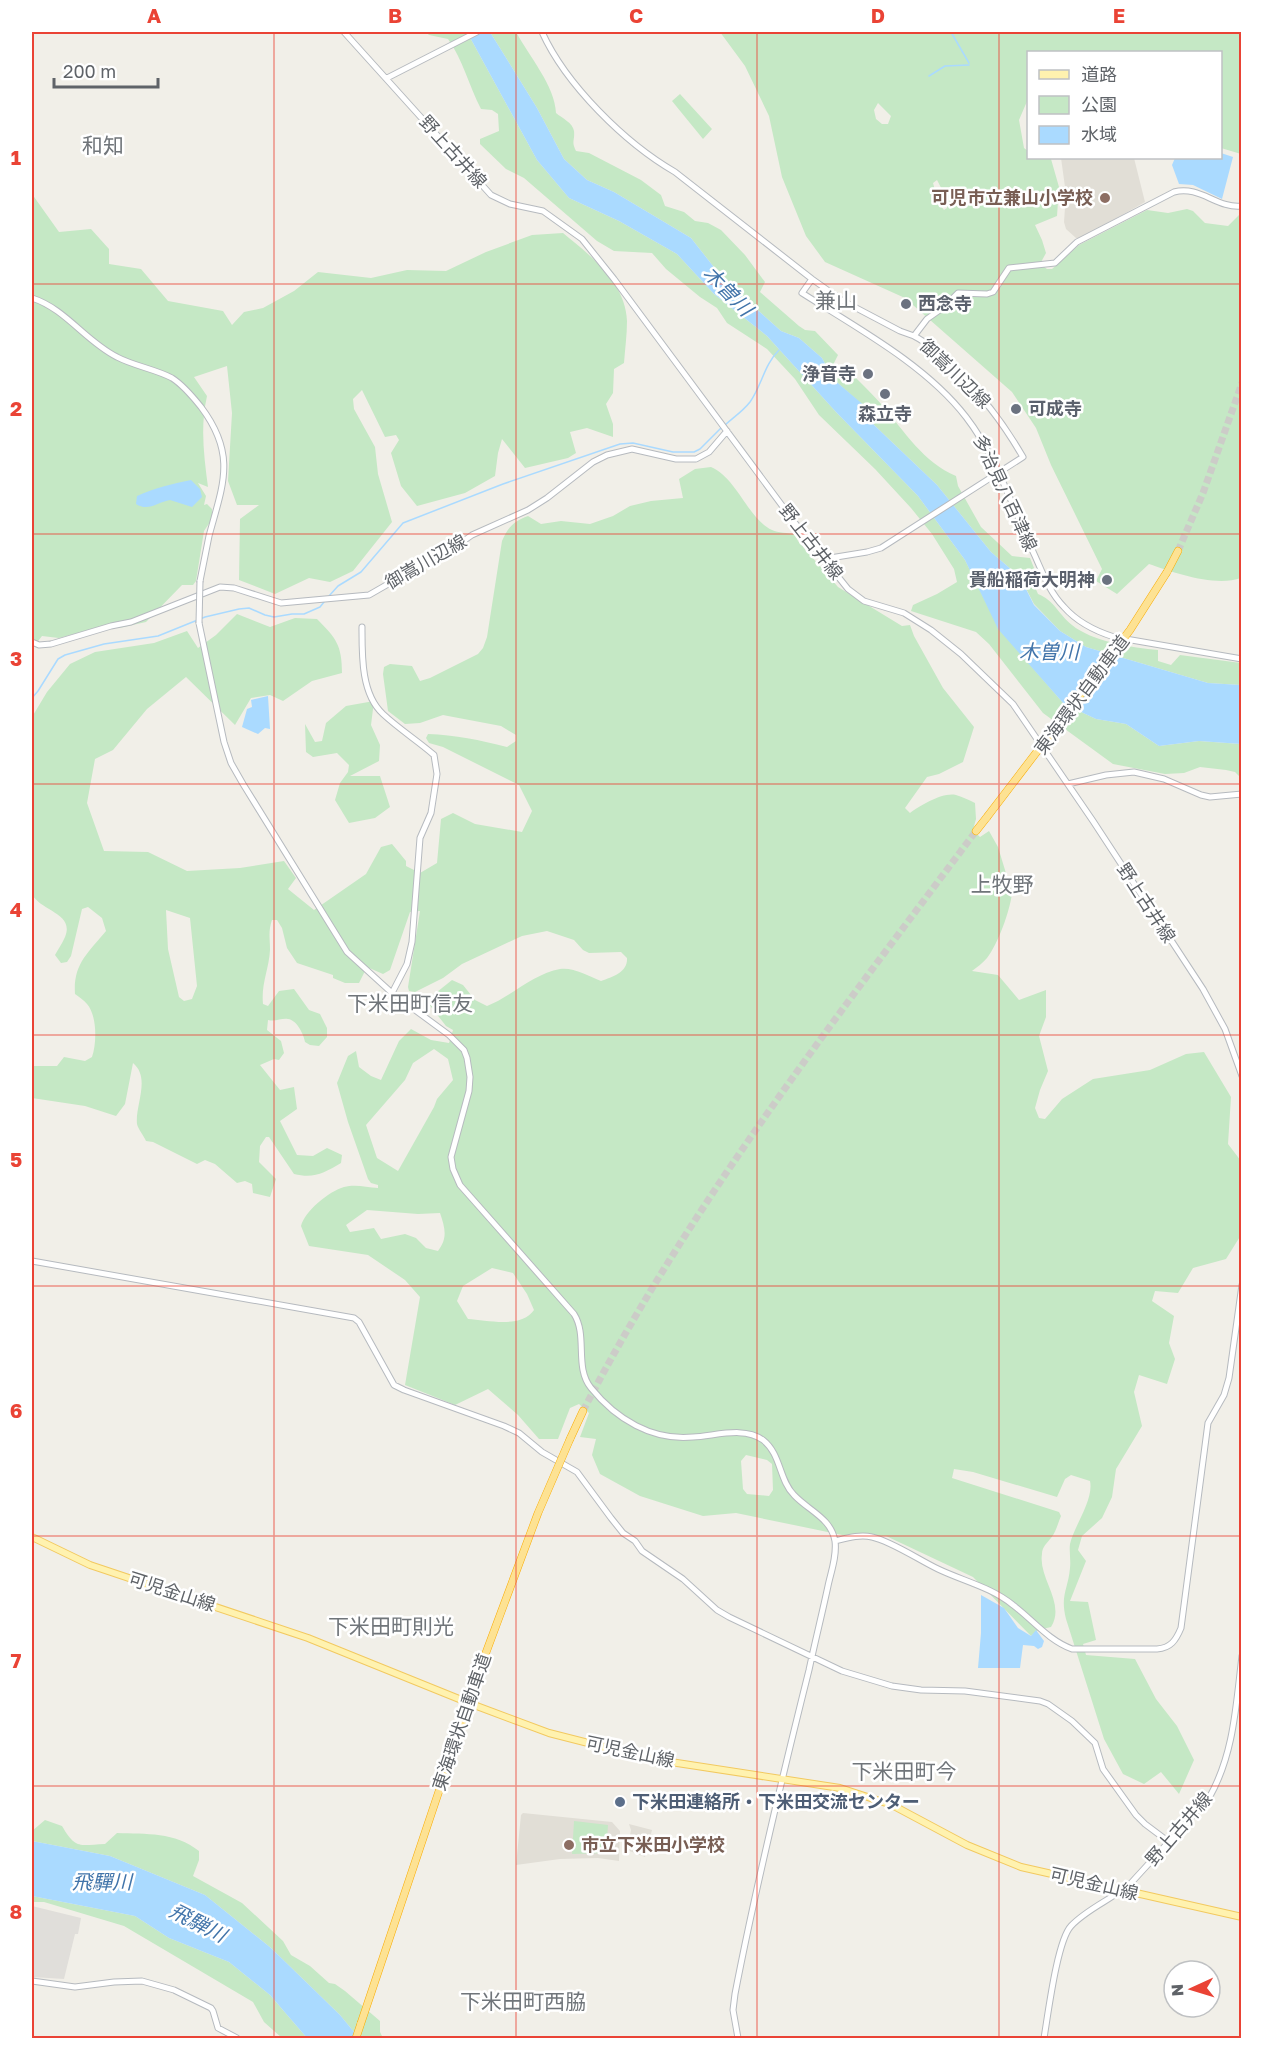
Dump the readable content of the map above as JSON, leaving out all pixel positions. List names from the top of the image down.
{
  "streets": {
    "highway": ["東海環状自動車道"],
    "main road": ["可児金山線"],
    "street": ["野上古井線", "御嵩川辺線", "多治見八百津線"]
  },
  "crossings": [
    ["野上古井線", "御嵩川辺線"],
    ["野上古井線", "可児金山線"],
    ["御嵩川辺線", "多治見八百津線"]
  ],
  "districts": [
    "和知",
    "兼山",
    "上牧野",
    "下米田町信友",
    "下米田町則光",
    "下米田町今",
    "下米田町西脇"
  ],
  "water": ["木曽川", "飛驒川", "飛騨川"],
  "places": [
    "可児市立兼山小学校",
    "西念寺",
    "浄音寺",
    "森立寺",
    "可成寺",
    "貴船稲荷大明神",
    "下米田連絡所・下米田交流センター",
    "市立下米田小学校"
  ],
  "legend": ["道路", "公園", "水域"],
  "scale_bar": "200 m",
  "north": "left",
  "grid": {
    "columns": [
      "A",
      "B",
      "C",
      "D",
      "E"
    ],
    "rows": [
      "1",
      "2",
      "3",
      "4",
      "5",
      "6",
      "7",
      "8"
    ]
  }
}
